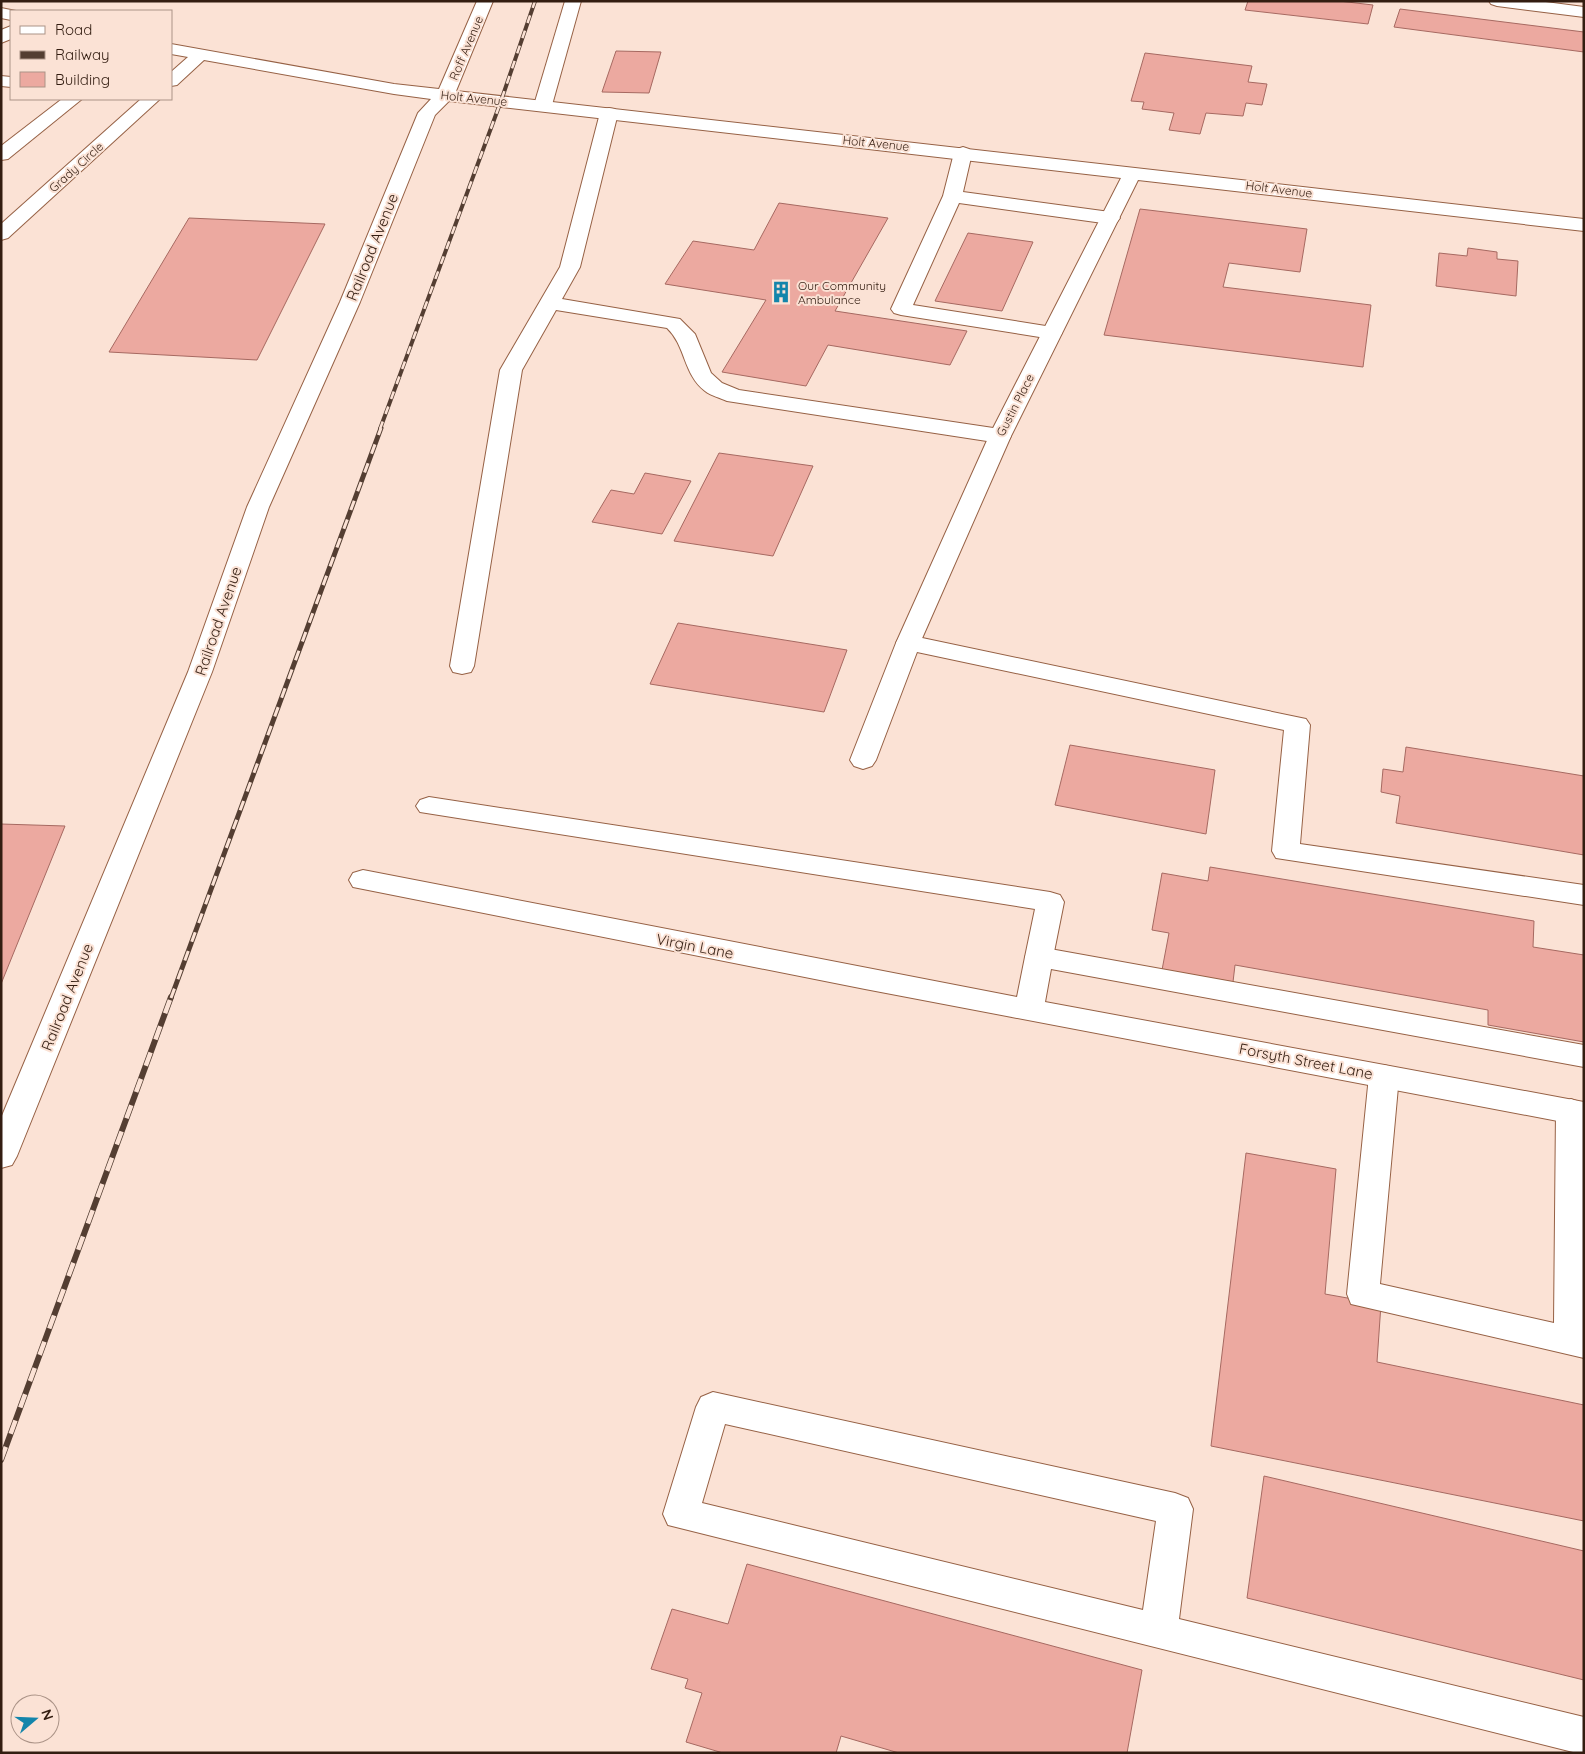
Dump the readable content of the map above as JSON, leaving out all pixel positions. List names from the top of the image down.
{
  "streets": {
    "street": [
      "Roff Avenue",
      "Holt Avenue",
      "Grady Circle",
      "Railroad Avenue",
      "Gustin Place",
      "Virgin Lane",
      "Forsyth Street Lane"
    ]
  },
  "crossings": [
    ["Roff Avenue", "Holt Avenue"],
    ["Roff Avenue", "Railroad Avenue"],
    ["Holt Avenue", "Railroad Avenue"],
    ["Holt Avenue", "Gustin Place"],
    ["Virgin Lane", "Forsyth Street Lane"]
  ],
  "places": {
    "building": ["Our Community Ambulance"]
  },
  "legend": ["Road", "Railway", "Building"],
  "north": "right"
}
